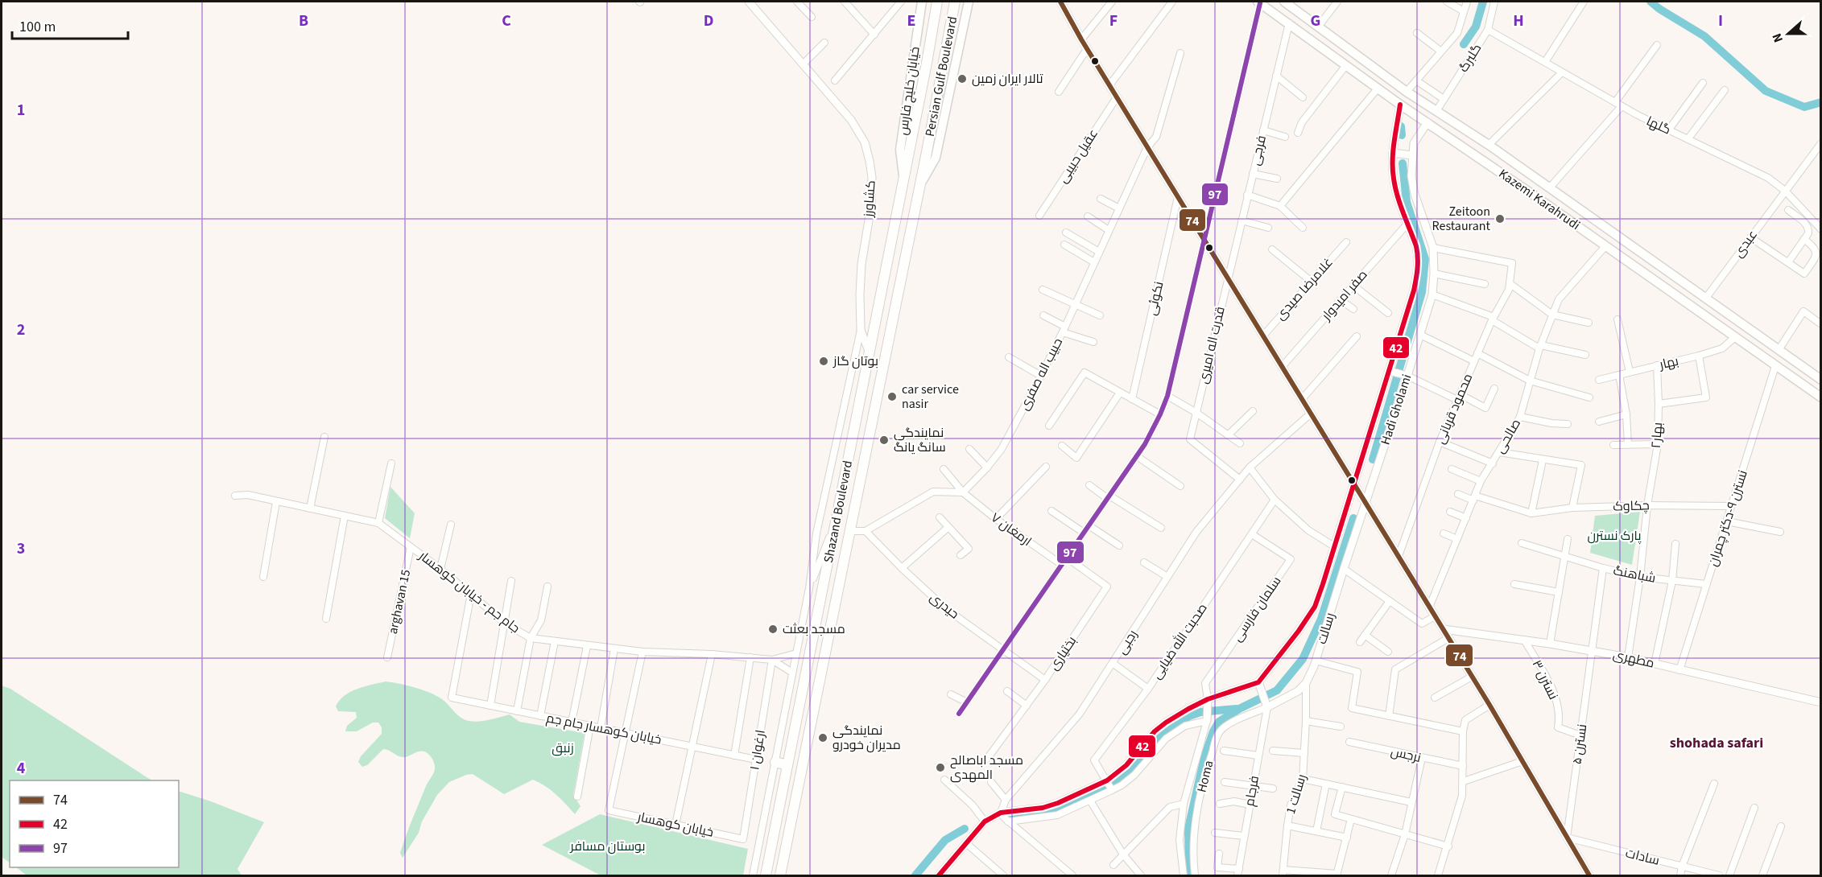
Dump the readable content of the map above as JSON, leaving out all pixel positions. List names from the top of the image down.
{
  "streets": {
    "highway": ["Persian Gulf Boulevard", "Shazand Boulevard"],
    "main road": ["خیابان خلیج فارس", "Kazemi Karahrudi"],
    "street": [
      "گلبرگ",
      "گلها",
      "فرجی",
      "عقیل حبیبی",
      "کشاورز",
      "عبدی",
      "غلامرضا صیدی",
      "صفر امیدوار",
      "نکوئی",
      "قدرت اله امیری",
      "بهار",
      "حبیب اله صفری",
      "محمود قربانی",
      "Hadi Gholami",
      "بهار۲",
      "صالحی",
      "چکاوک",
      "نسترن ۹-دکتر چمران",
      "ارمغان ۷",
      "شباهنگ",
      "جام جم - خیابان کوهسار",
      "arghavan 15",
      "حیدری",
      "سلمان فارسی",
      "رسالت",
      "صحبت الله ضیایی",
      "رجبی",
      "بختیاری",
      "مطهری",
      "نسترن ۳",
      "خیابان کوهسار جام جم",
      "نسترن ۵",
      "ارغوان ۱",
      "نرجس",
      "Homa",
      "فرجام",
      "رسالت 1",
      "خیابان کوهسار",
      "سادات"
    ]
  },
  "crossings": [
    ["گلبرگ", "گلها"],
    ["گلبرگ", "Kazemi Karahrudi"],
    ["Persian Gulf Boulevard", "Shazand Boulevard"],
    ["خیابان خلیج فارس", "Shazand Boulevard"],
    ["گلها", "عبدی"],
    ["فرجی", "Kazemi Karahrudi"],
    ["فرجی", "قدرت اله امیری"],
    ["کشاورز", "Shazand Boulevard"],
    ["Kazemi Karahrudi", "عبدی"],
    ["Kazemi Karahrudi", "بهار"],
    ["Kazemi Karahrudi", "Hadi Gholami"],
    ["Kazemi Karahrudi", "صالحی"],
    ["Kazemi Karahrudi", "نسترن ۹-دکتر چمران"],
    ["صفر امیدوار", "Hadi Gholami"],
    ["قدرت اله امیری", "رجبی"],
    ["بهار", "بهار۲"],
    ["حبیب اله صفری", "ارمغان ۷"],
    ["محمود قربانی", "Hadi Gholami"],
    ["Hadi Gholami", "رسالت"],
    ["بهار۲", "چکاوک"],
    ["بهار۲", "شباهنگ"],
    ["بهار۲", "مطهری"],
    ["چکاوک", "نسترن ۹-دکتر چمران"],
    ["نسترن ۹-دکتر چمران", "شباهنگ"],
    ["نسترن ۹-دکتر چمران", "مطهری"],
    ["شباهنگ", "نسترن ۵"],
    ["جام جم - خیابان کوهسار", "arghavan 15"],
    ["جام جم - خیابان کوهسار", "خیابان کوهسار جام جم"],
    ["جام جم - خیابان کوهسار", "ارغوان ۱"],
    ["حیدری", "بختیاری"],
    ["سلمان فارسی", "صحبت الله ضیایی"],
    ["رسالت", "رسالت 1"],
    ["مطهری", "نسترن ۳"],
    ["مطهری", "نسترن ۵"],
    ["نسترن ۳", "نسترن ۵"],
    ["خیابان کوهسار جام جم", "ارغوان ۱"],
    ["خیابان کوهسار جام جم", "خیابان کوهسار"],
    ["نسترن ۵", "سادات"],
    ["ارغوان ۱", "خیابان کوهسار"],
    ["Homa", "فرجام"]
  ],
  "districts": ["shohada safari"],
  "parks": ["پارک نسترن", "زنبق", "بوستان مسافر"],
  "places": [
    "تالار ایران زمین",
    "Zeitoon Restaurant",
    "بوتان گاز",
    "car service nasir",
    "نمایندگی سانگ یانگ",
    "مسجد بعثت",
    "نمایندگی مدیران خودرو",
    "مسجد اباصالح المهدی"
  ],
  "lines": ["transit line 74", "transit line 97", "transit line 42"],
  "legend": ["74", "42", "97"],
  "scale_bar": "100 m",
  "north": "left",
  "grid": {
    "columns": [
      "B",
      "C",
      "D",
      "E",
      "F",
      "G",
      "H",
      "I"
    ],
    "rows": [
      "1",
      "2",
      "3",
      "4"
    ]
  }
}
